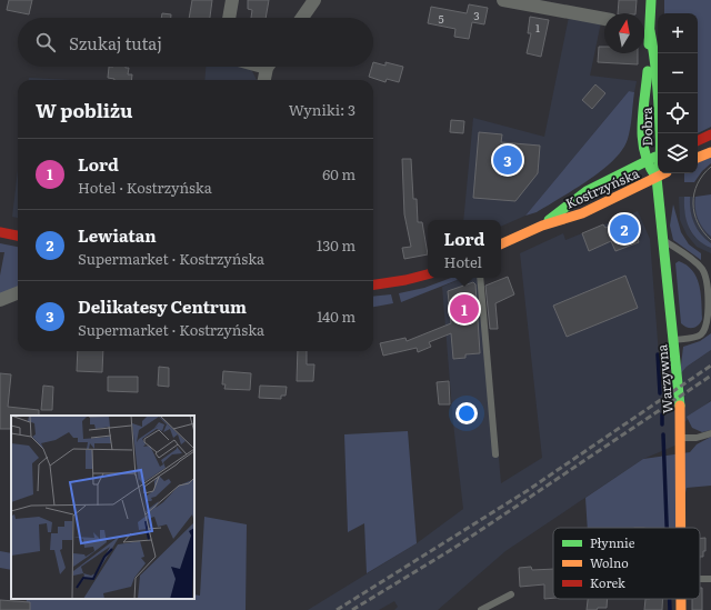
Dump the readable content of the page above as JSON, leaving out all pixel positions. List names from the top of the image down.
{
  "streets": {
    "street": ["Dobra", "Kostrzyńska", "Warzywna"]
  },
  "crossings": [
    ["Dobra", "Kostrzyńska"],
    ["Dobra", "Warzywna"],
    ["Kostrzyńska", "Warzywna"]
  ],
  "house_numbers": ["3", "5", "1"],
  "legend": ["Płynnie", "Wolno", "Korek"],
  "north": "top",
  "page": {
    "map_buttons": ["+", "−"],
    "search": "Szukaj tutaj",
    "heading": ["W pobliżu", "Wyniki: 3"],
    "list": [
      {
        "mark": "1",
        "name": "Lord",
        "note": "Hotel · Kostrzyńska",
        "value": "60 m"
      },
      {
        "mark": "2",
        "name": "Lewiatan",
        "note": "Supermarket · Kostrzyńska",
        "value": "130 m"
      },
      {
        "mark": "3",
        "name": "Delikatesy Centrum",
        "note": "Supermarket · Kostrzyńska",
        "value": "140 m"
      }
    ],
    "pins": ["3", "2", "1"],
    "popup": ["Lord", "Hotel"]
  }
}
